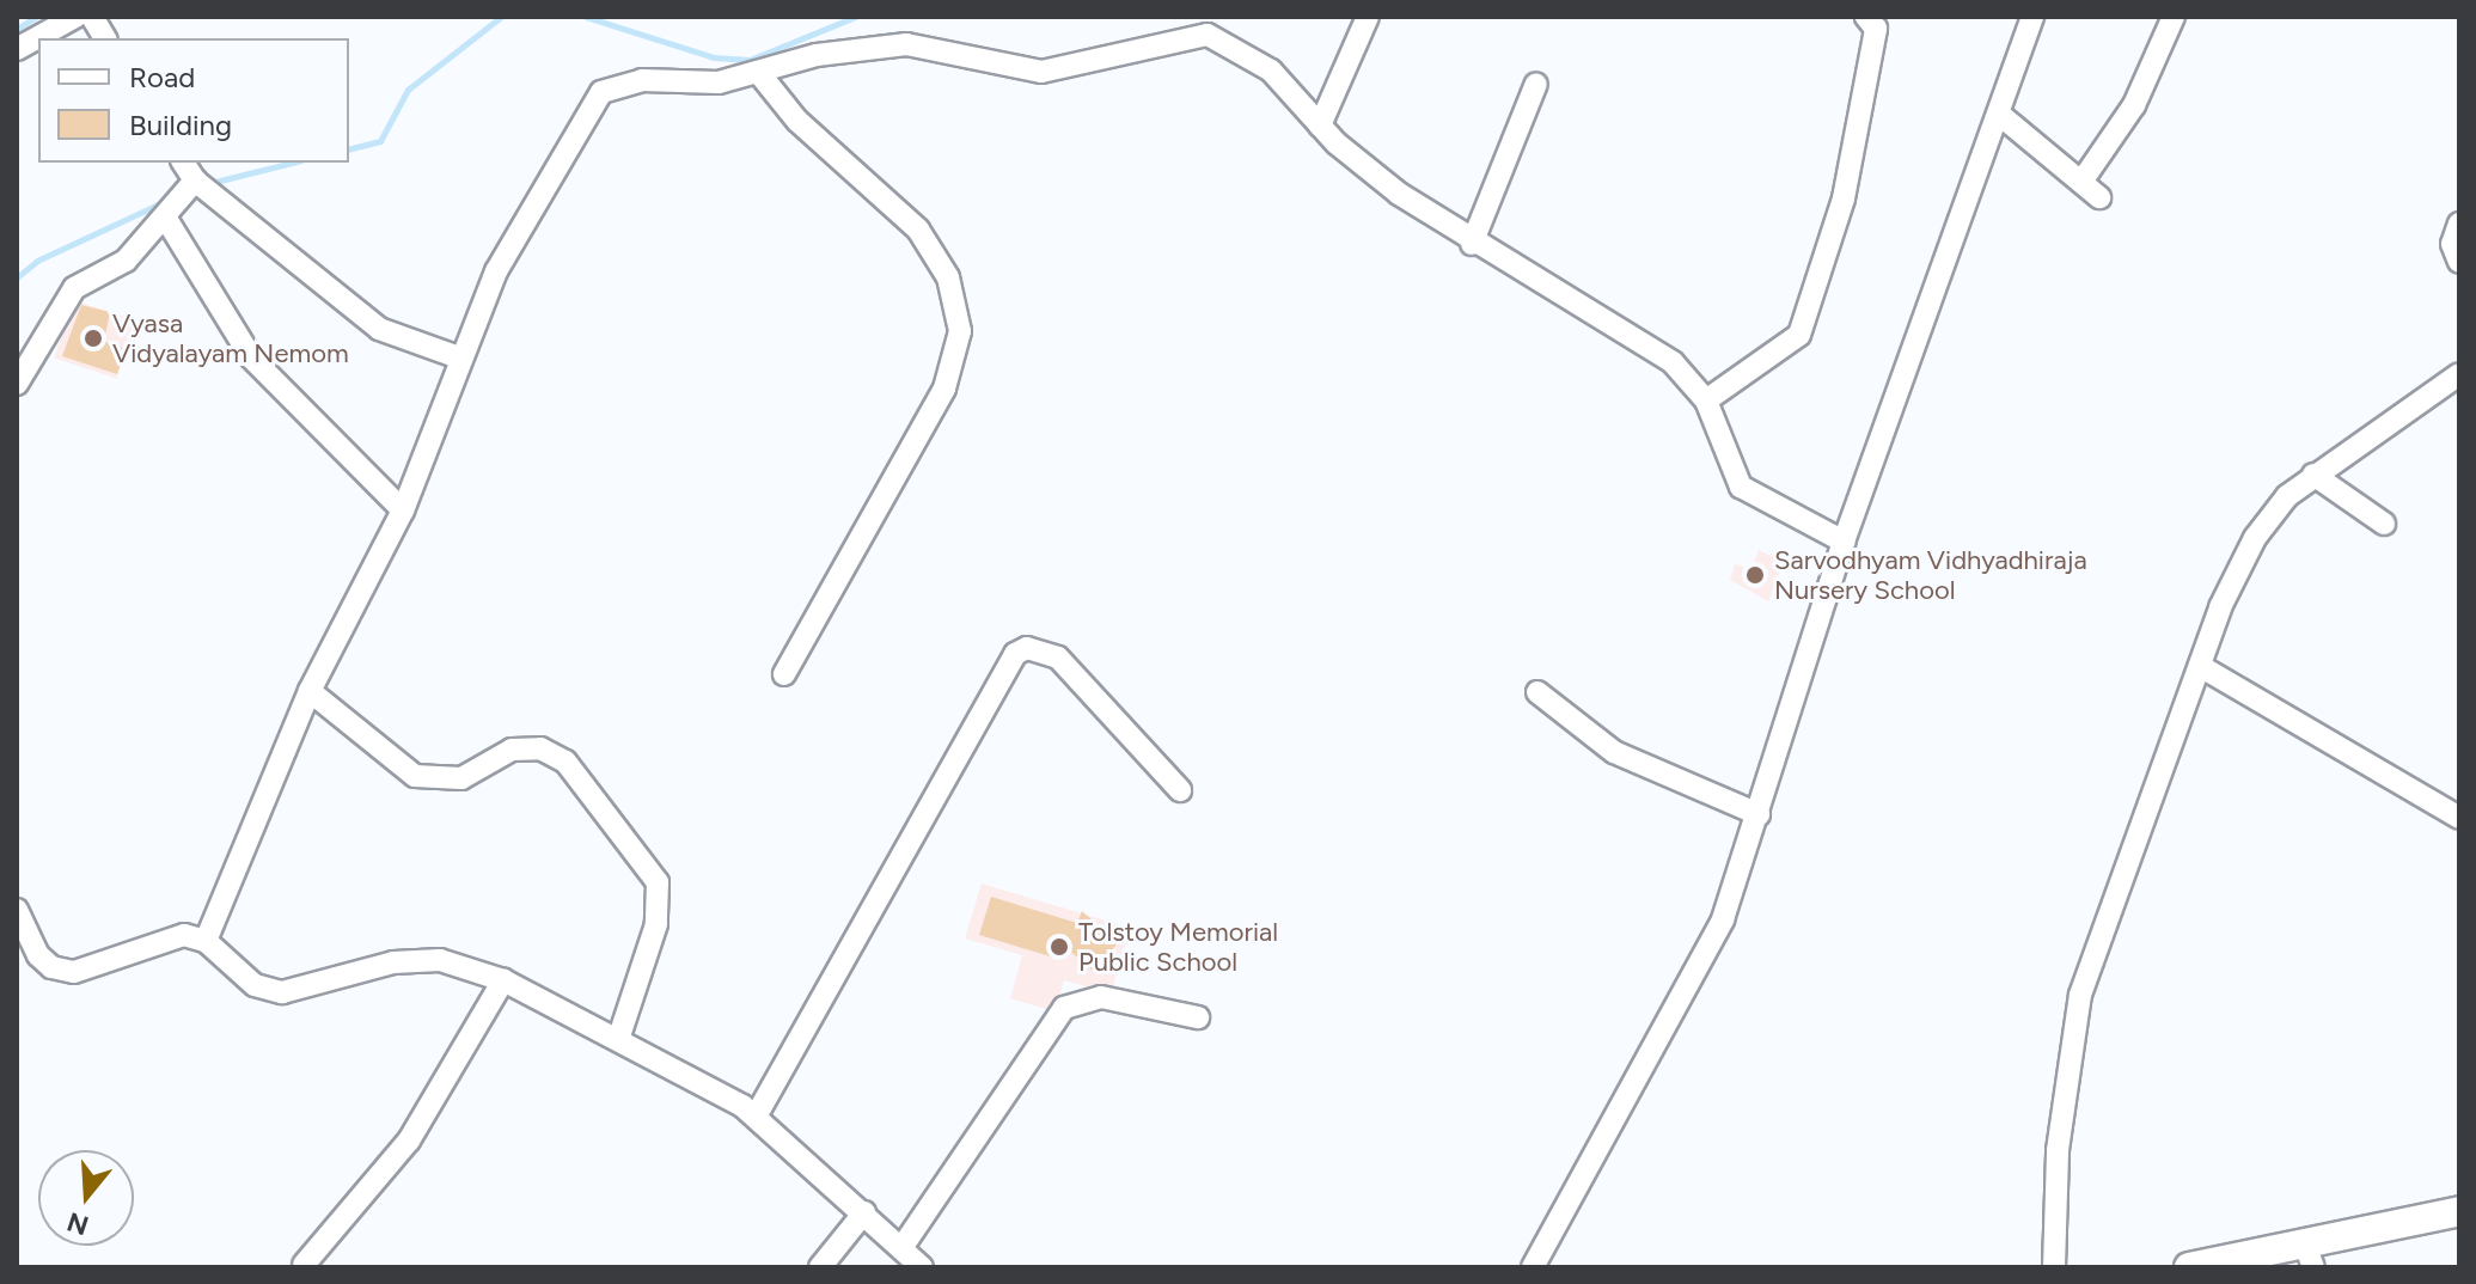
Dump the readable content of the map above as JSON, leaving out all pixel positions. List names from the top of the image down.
{
  "places": ["Vyasa Vidyalayam Nemom", "Sarvodhyam Vidhyadhiraja Nursery School", "Tolstoy Memorial Public School"],
  "legend": ["Road", "Building"],
  "north": "bottom"
}
